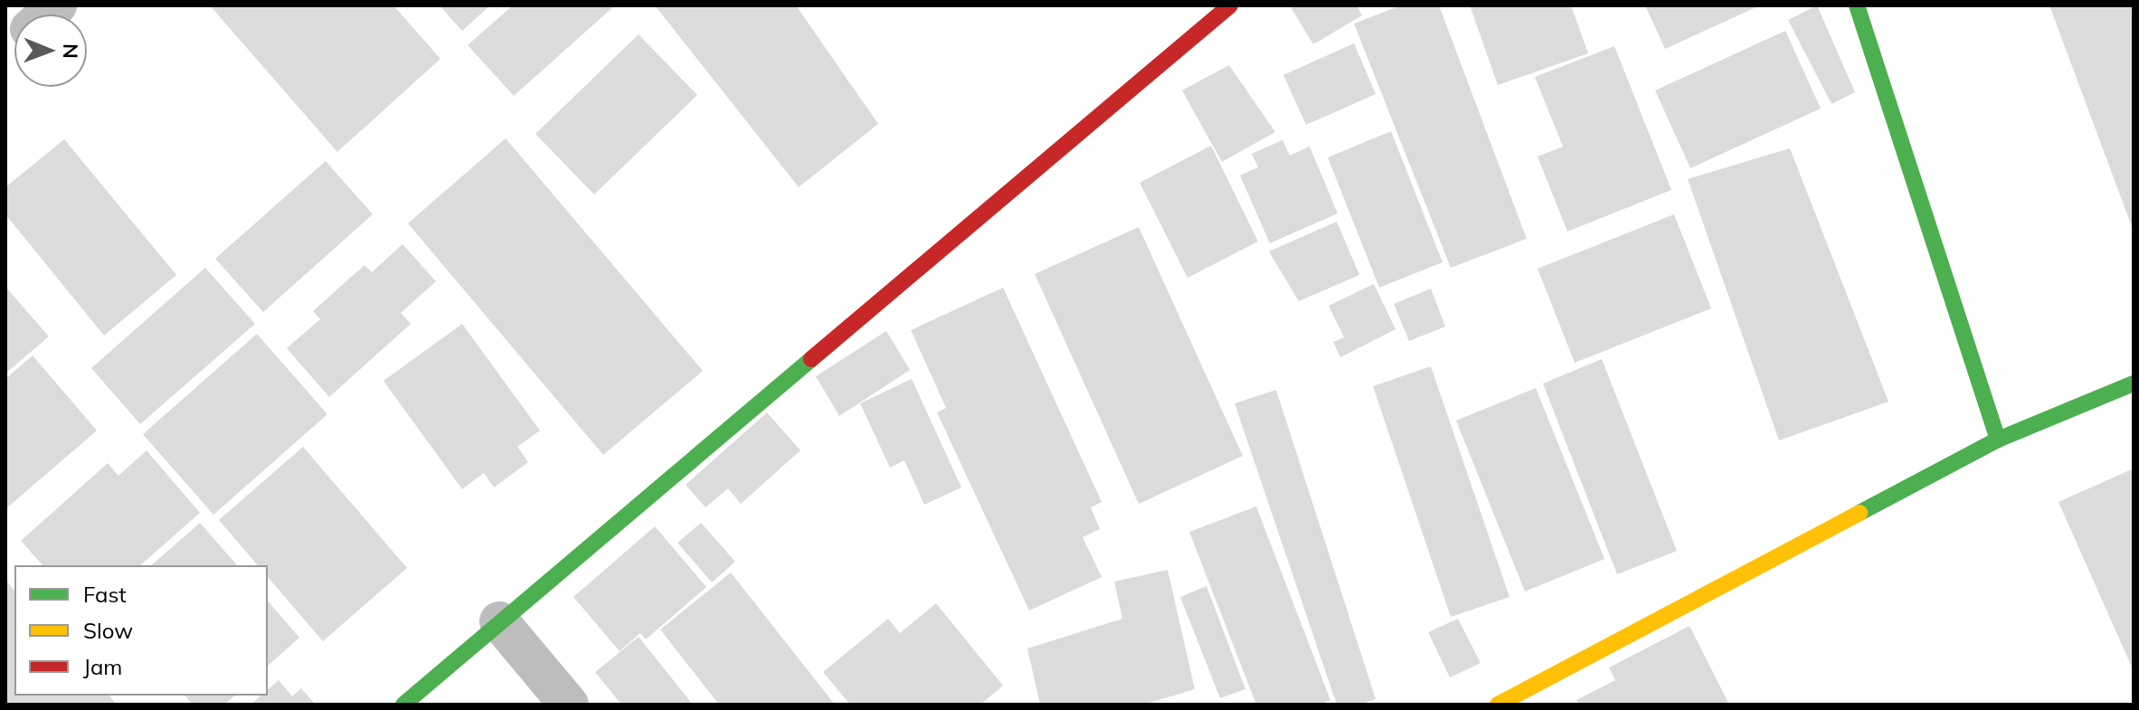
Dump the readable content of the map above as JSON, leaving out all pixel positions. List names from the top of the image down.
{
  "legend": ["Fast", "Slow", "Jam"],
  "north": "right"
}
